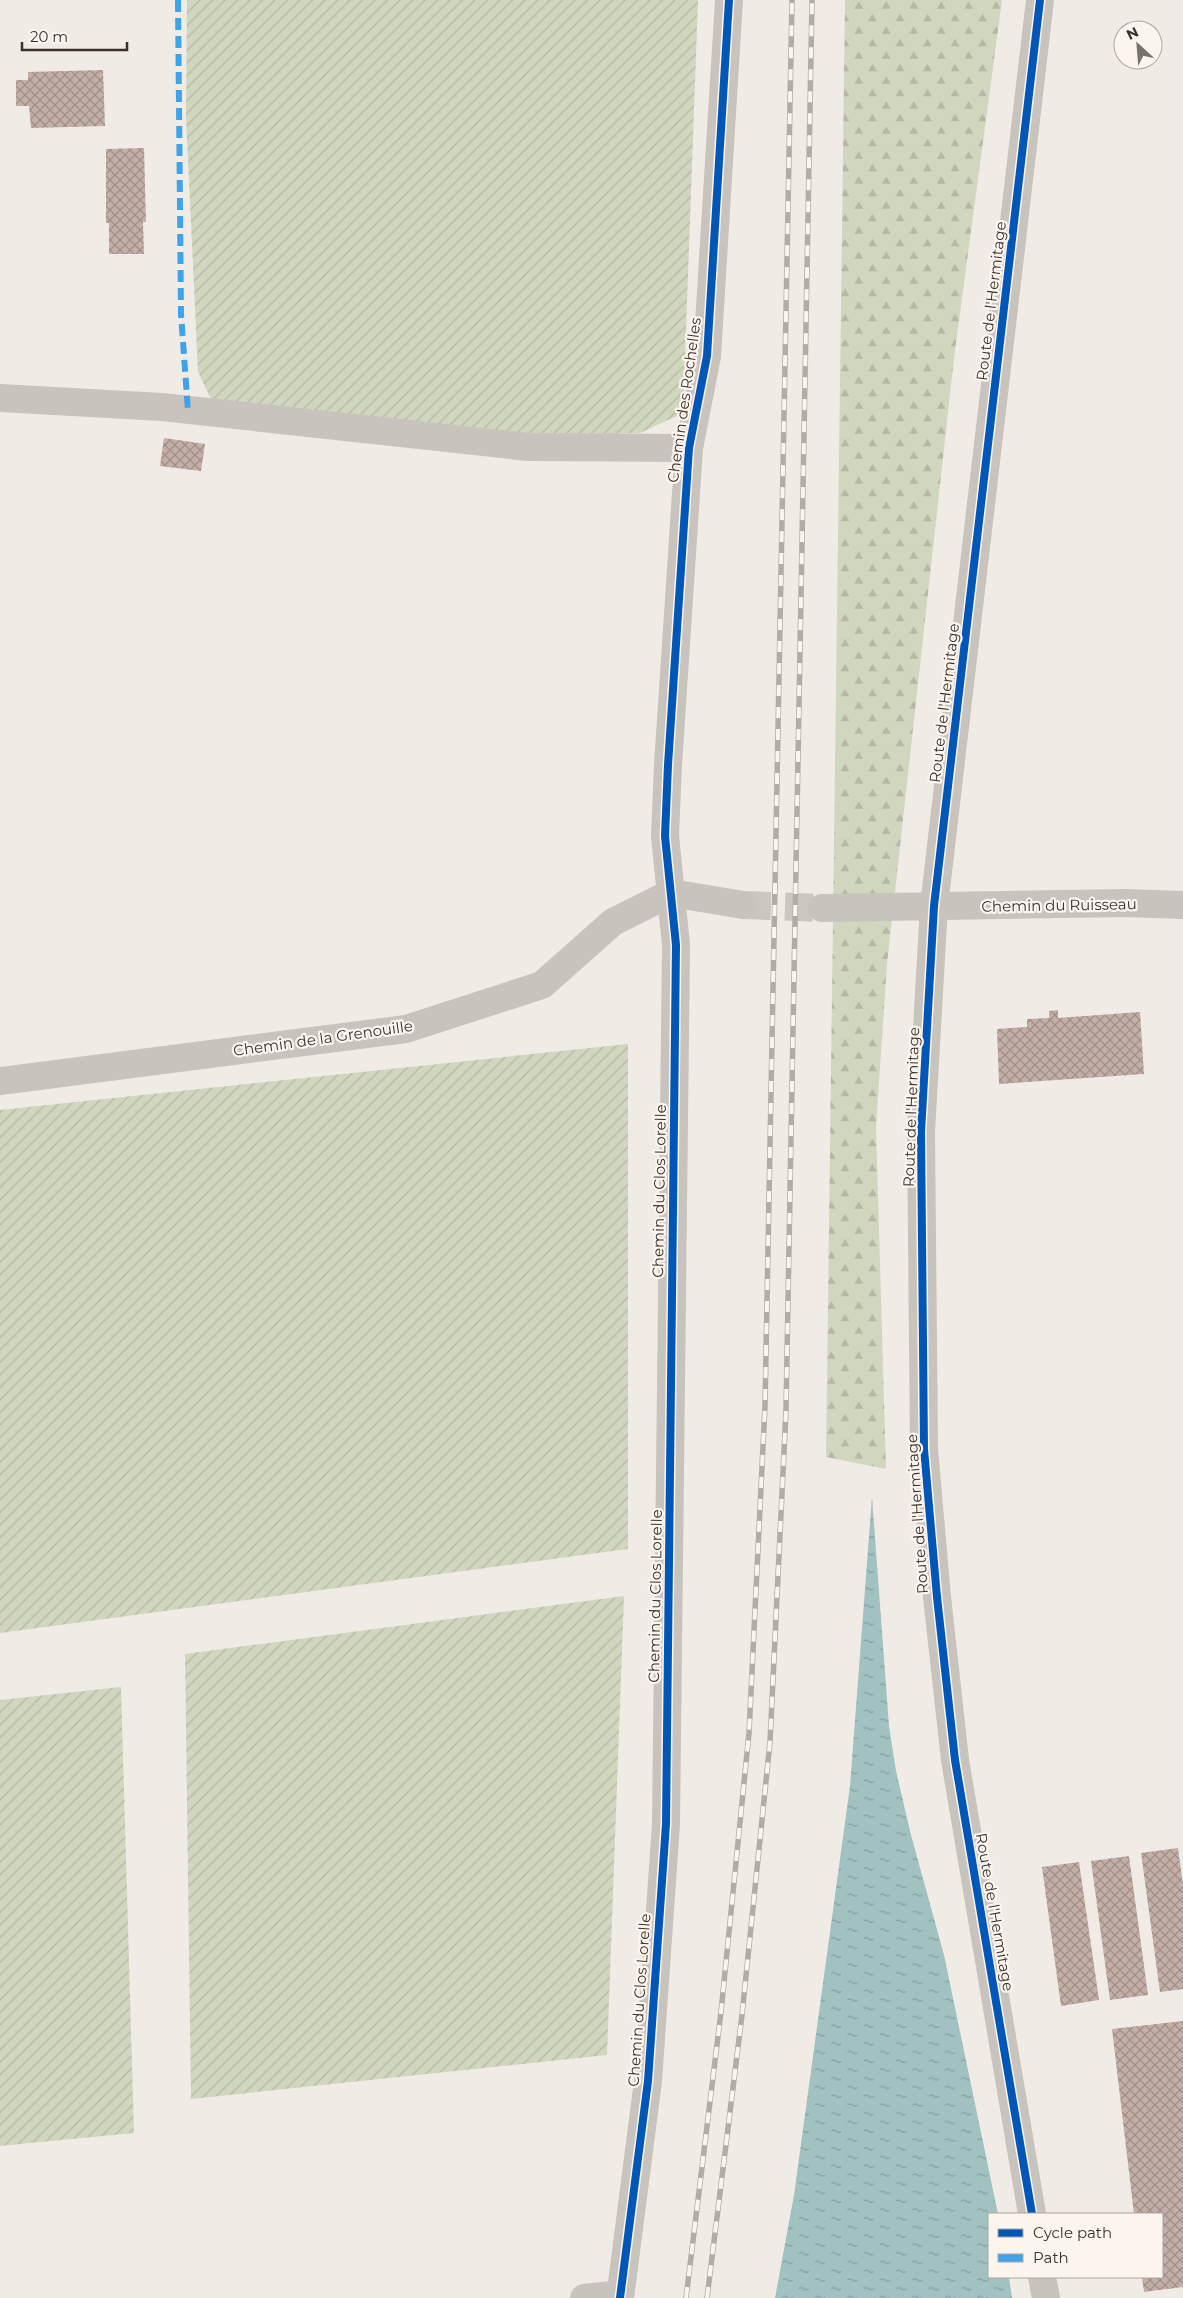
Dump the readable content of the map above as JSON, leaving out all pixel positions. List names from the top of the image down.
{
  "streets": {
    "street": [
      "Route de l'Hermitage",
      "Chemin des Rochelles",
      "Chemin du Ruisseau",
      "Chemin de la Grenouille",
      "Chemin du Clos Lorelle"
    ]
  },
  "crossings": [
    ["Route de l'Hermitage", "Chemin du Ruisseau"],
    ["Chemin des Rochelles", "Chemin de la Grenouille"],
    ["Chemin des Rochelles", "Chemin du Clos Lorelle"],
    ["Chemin de la Grenouille", "Chemin du Clos Lorelle"]
  ],
  "legend": ["Cycle path", "Path"],
  "scale_bar": "20 m",
  "north": "top left"
}
